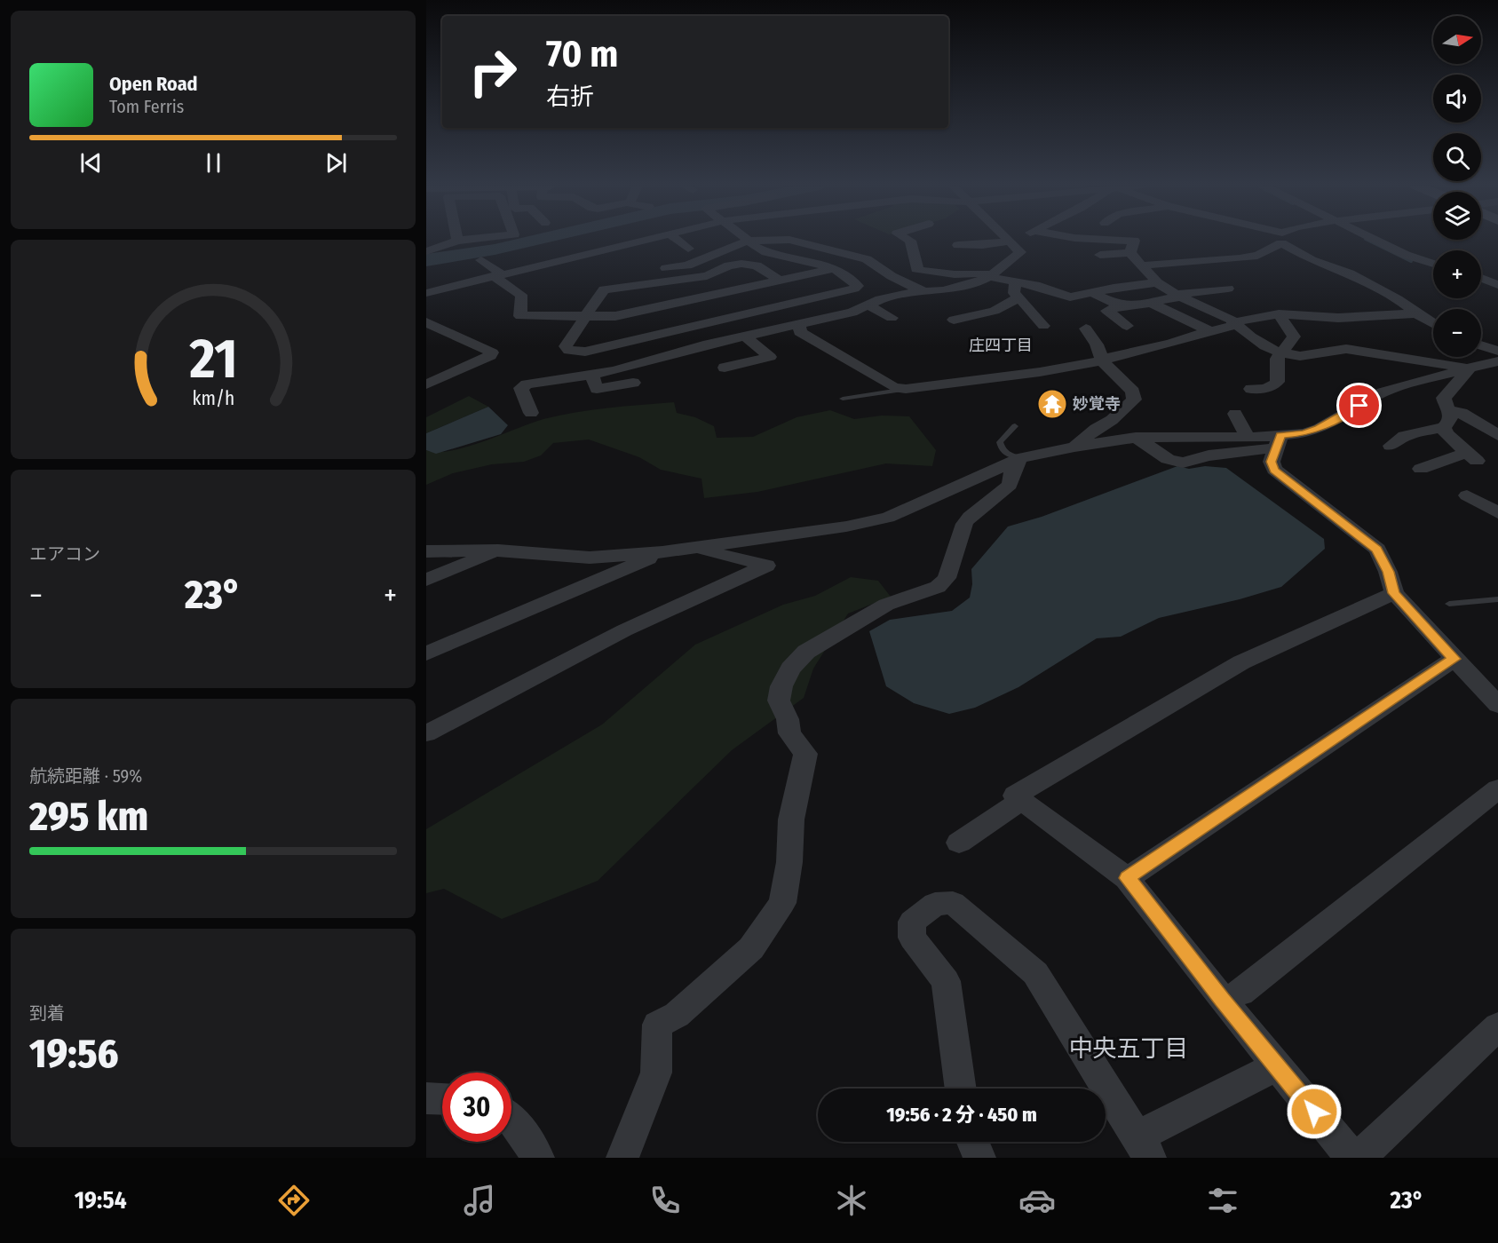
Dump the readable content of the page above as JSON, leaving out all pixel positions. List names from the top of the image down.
{
  "districts": ["庄四丁目", "中央五丁目"],
  "places": {
    "temple": ["妙覚寺"]
  },
  "north": "right",
  "page": {
    "map_buttons": ["+", "−"],
    "turn": ["70 m", "右折"],
    "song": ["Open Road", "Tom Ferris"],
    "tile": [
      "エアコン",
      ["航続距離 · 59%", "295 km"],
      ["到着", "19:56"]
    ],
    "heat": ["−", "23°", "+"],
    "limit": "30",
    "trip": "19:56 · 2 分 · 450 m",
    "tabs": ["19:54", "23°"],
    "gauge": ["21", "km/h"]
  }
}
